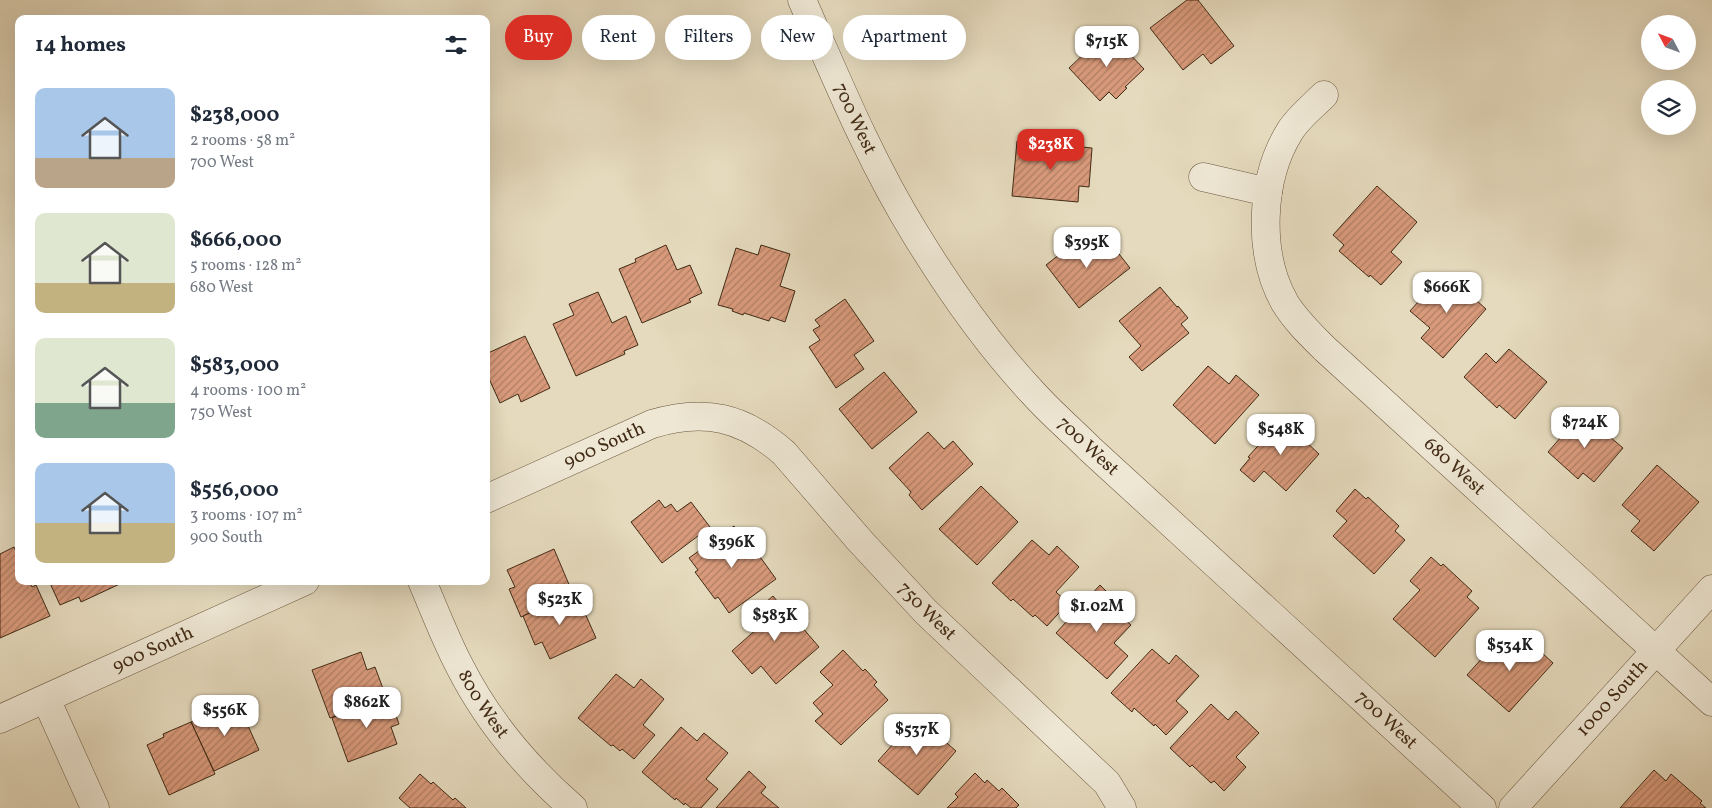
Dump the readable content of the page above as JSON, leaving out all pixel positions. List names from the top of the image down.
{
  "streets": {
    "street": [
      "700 West",
      "900 South",
      "680 West",
      "750 West",
      "1000 South",
      "800 West"
    ]
  },
  "crossings": [
    ["900 South", "750 West"],
    ["680 West", "1000 South"]
  ],
  "north": "top left",
  "page": {
    "chip": [
      "Buy",
      "Rent",
      "Filters",
      "New",
      "Apartment"
    ],
    "heading": "14 homes",
    "price": [
      "$715K",
      "$238K",
      "$395K",
      "$666K",
      "$724K",
      "$548K",
      "$396K",
      "$523K",
      "$1.02M",
      "$583K",
      "$534K",
      "$862K",
      "$556K",
      "$537K"
    ],
    "list": [
      {
        "name": "$238,000",
        "note": "2 rooms · 58 m² · 700 West"
      },
      {
        "name": "$666,000",
        "note": "5 rooms · 128 m² · 680 West"
      },
      {
        "name": "$583,000",
        "note": "4 rooms · 100 m² · 750 West"
      },
      {
        "name": "$556,000",
        "note": "3 rooms · 107 m² · 900 South"
      }
    ]
  }
}
